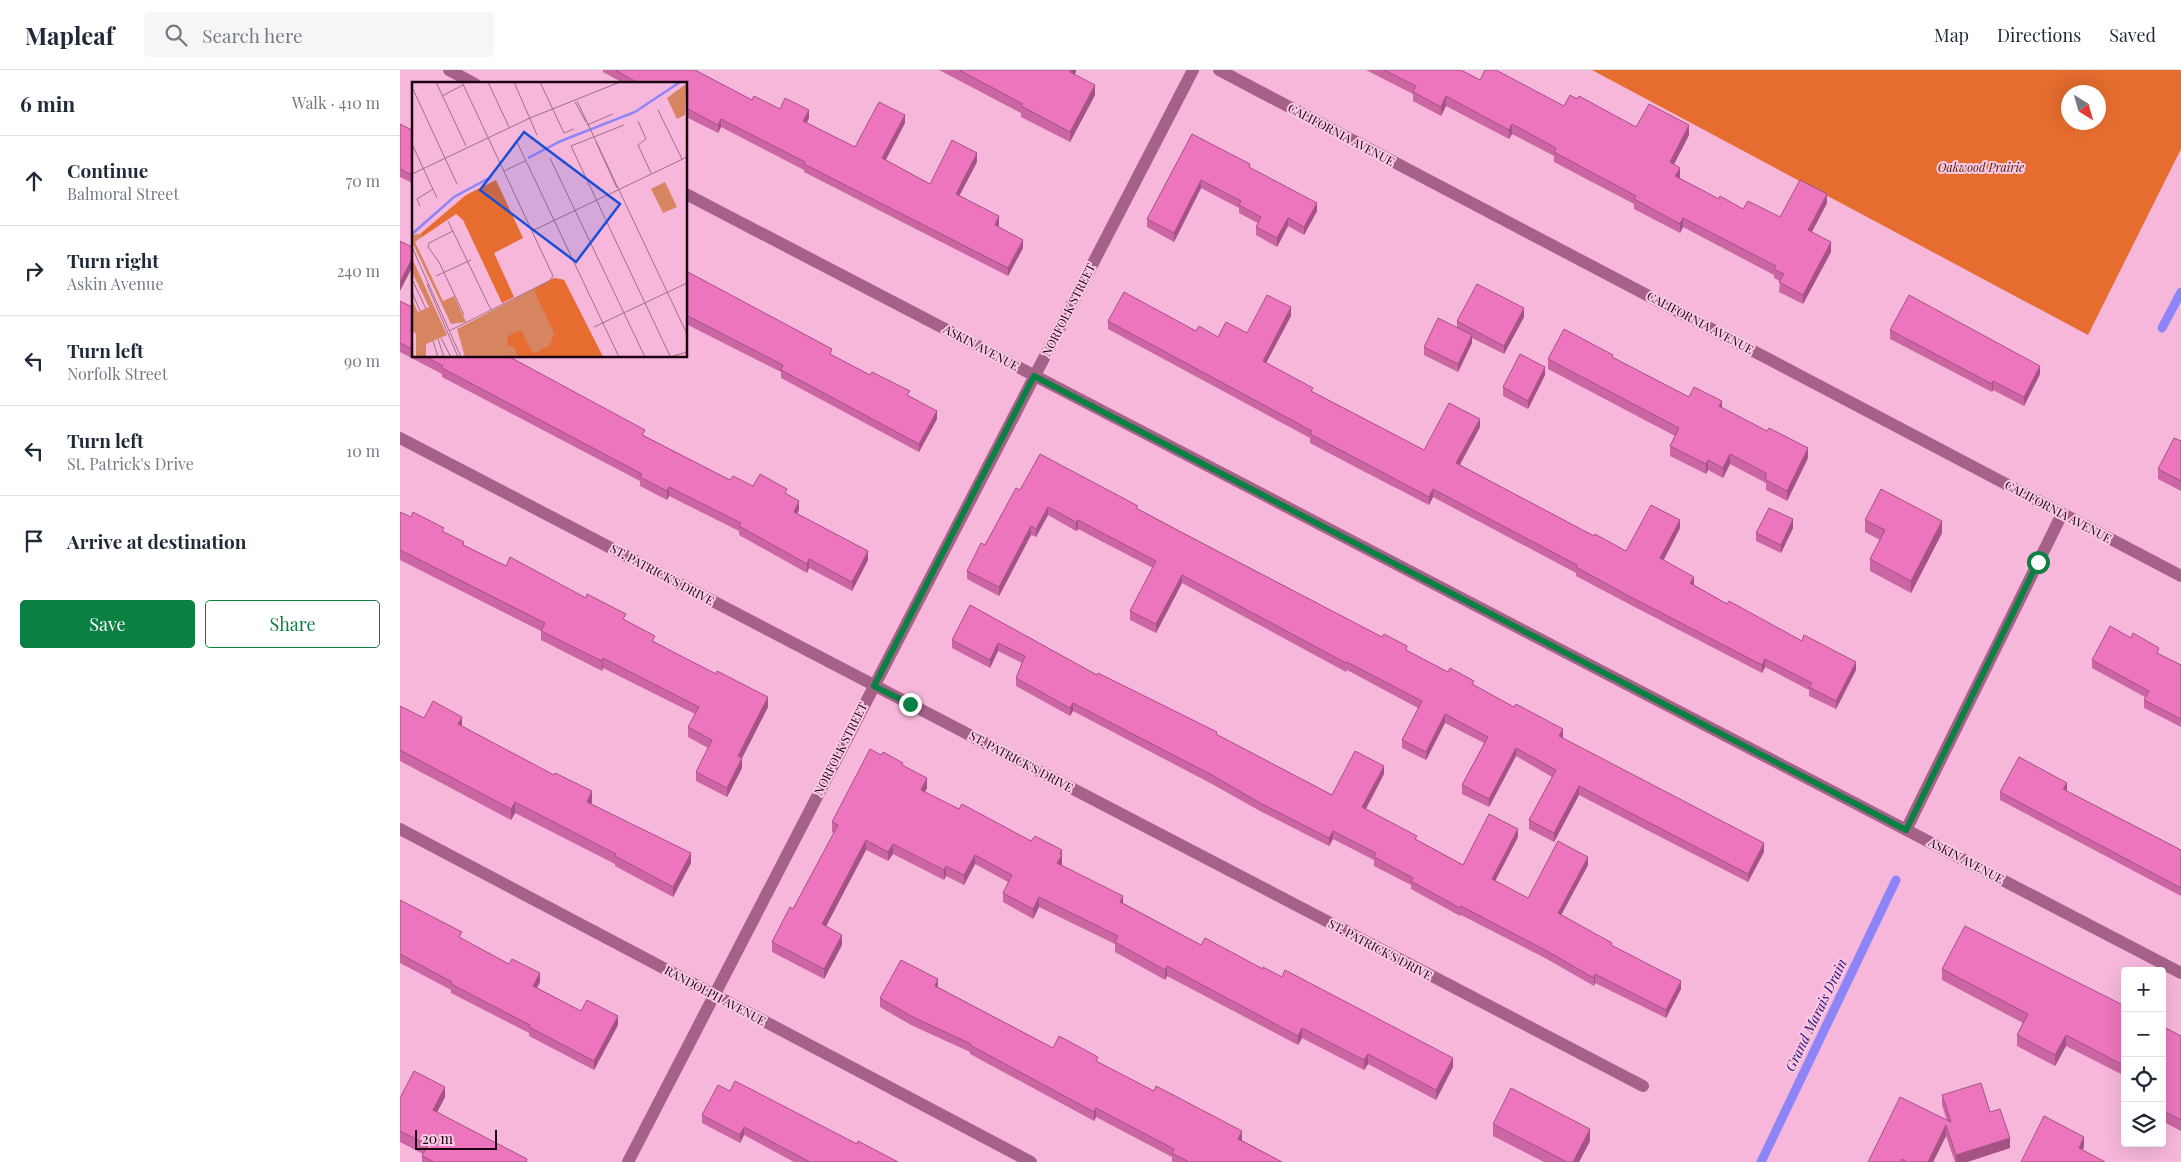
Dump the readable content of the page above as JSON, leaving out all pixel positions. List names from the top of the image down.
{
  "streets": {
    "street": [
      "CALIFORNIA AVENUE",
      "NORFOLK STREET",
      "ASKIN AVENUE",
      "ST. PATRICK'S DRIVE",
      "RANDOLPH AVENUE"
    ]
  },
  "crossings": [
    ["NORFOLK STREET", "ASKIN AVENUE"],
    ["NORFOLK STREET", "ST. PATRICK'S DRIVE"],
    ["NORFOLK STREET", "RANDOLPH AVENUE"]
  ],
  "water": ["Grand Marais Drain"],
  "parks": ["Oakwood Prairie"],
  "scale_bar": "20 m",
  "north": "bottom right",
  "page": {
    "header": "Mapleaf",
    "search": "Search here",
    "nav": ["Map", "Directions", "Saved"],
    "heading": ["6 min", "Walk · 410 m"],
    "list": [
      ["Continue", "Balmoral Street", "70 m"],
      ["Turn right", "Askin Avenue", "240 m"],
      ["Turn left", "Norfolk Street", "90 m"],
      ["Turn left", "St. Patrick's Drive", "10 m"],
      "Arrive at destination"
    ],
    "buttons": ["Save", "Share"],
    "map_buttons": ["+", "−"],
    "scale": "20 m"
  }
}
